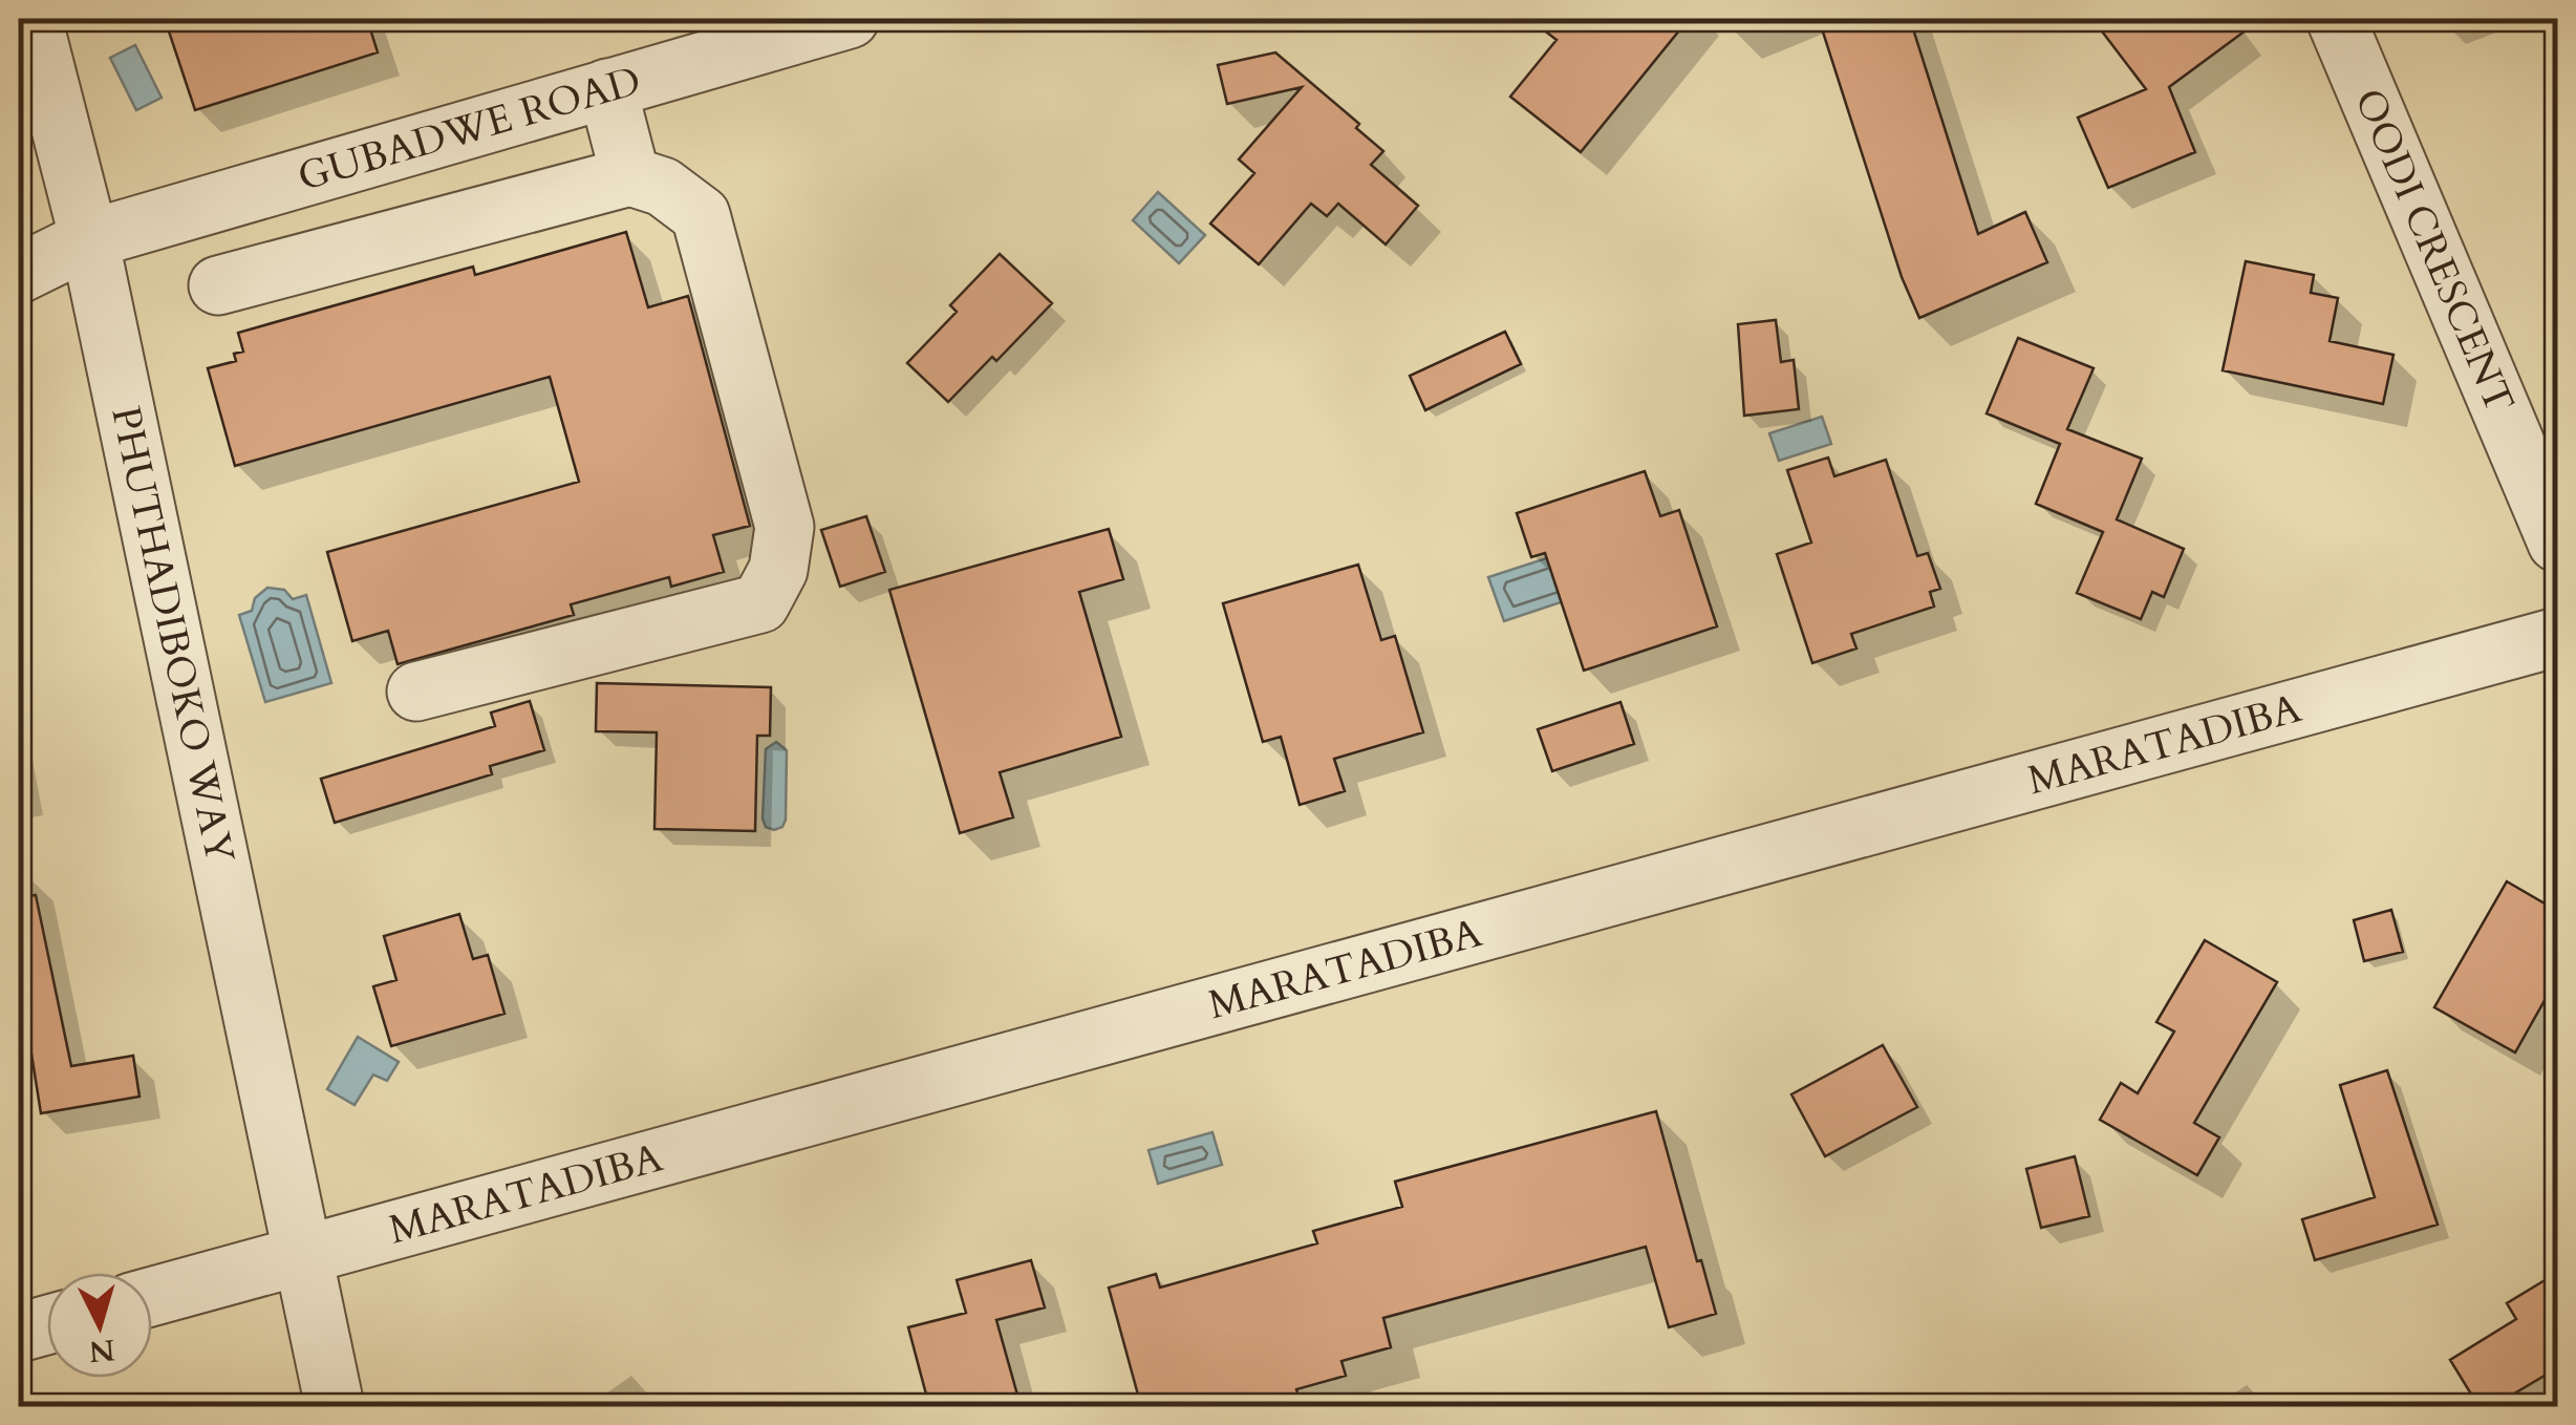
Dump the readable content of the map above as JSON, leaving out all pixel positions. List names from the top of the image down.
{
  "streets": {
    "street": [
      "GUBADWE ROAD",
      "OODI CRESCENT",
      "PHUTHADIBOKO WAY",
      "MARATADIBA"
    ]
  },
  "crossings": [
    ["GUBADWE ROAD", "PHUTHADIBOKO WAY"],
    ["PHUTHADIBOKO WAY", "MARATADIBA"]
  ],
  "north": "bottom"
}
